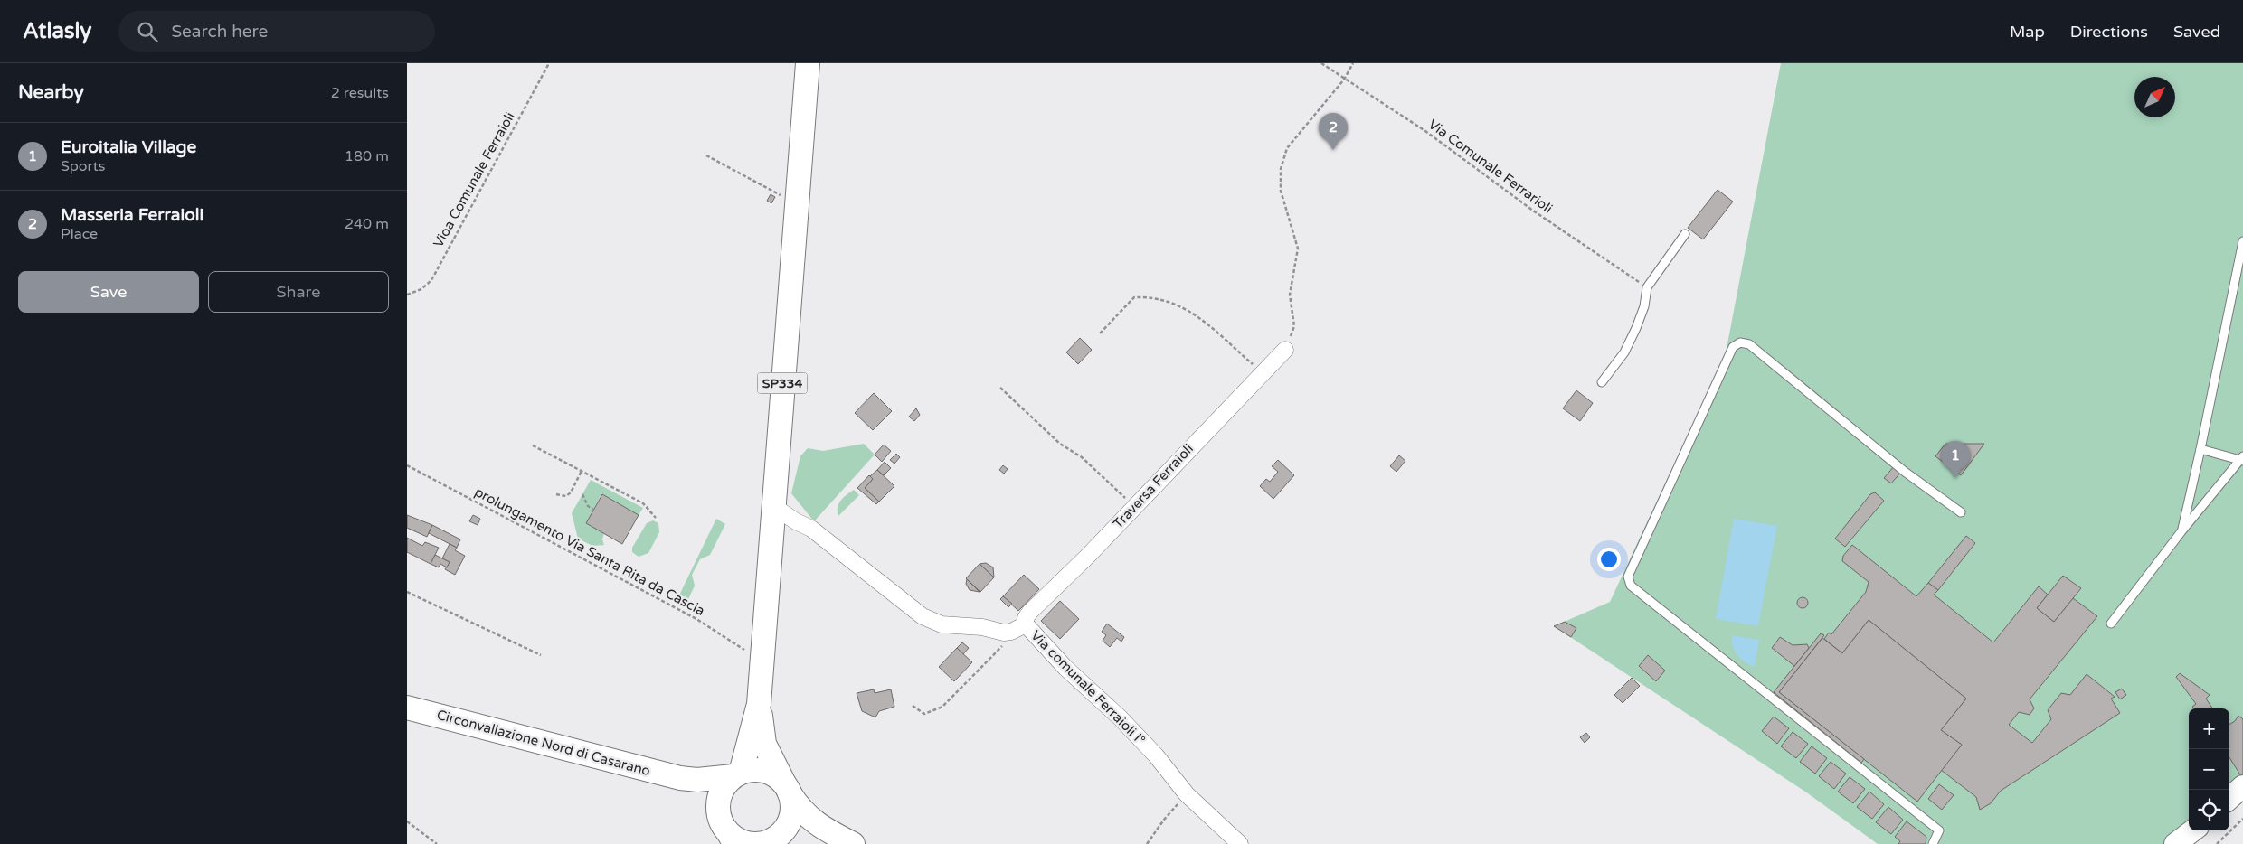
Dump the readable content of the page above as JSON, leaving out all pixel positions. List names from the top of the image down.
{
  "streets": {
    "main road": ["SP334", "Circonvallazione Nord di Casarano"],
    "street": ["Traversa Ferraioli", "Via comunale Ferraioli I°"],
    "path": ["Via Comunale Ferrarioli", "Vioa Comunale Ferraioli", "prolungamento Via Santa Rita da Cascia"]
  },
  "crossings": [
    ["SP334", "prolungamento Via Santa Rita da Cascia"],
    ["SP334", "Via comunale Ferraioli I°"],
    ["Traversa Ferraioli", "Via comunale Ferraioli I°"]
  ],
  "north": "top right",
  "page": {
    "header": "Atlasly",
    "search": "Search here",
    "nav": ["Map", "Directions", "Saved"],
    "heading": ["Nearby", "2 results"],
    "pins": ["2", "1"],
    "list": [
      {
        "mark": "1",
        "name": "Euroitalia Village",
        "note": "Sports",
        "value": "180 m"
      },
      {
        "mark": "2",
        "name": "Masseria Ferraioli",
        "note": "Place",
        "value": "240 m"
      }
    ],
    "buttons": ["Save", "Share"],
    "map_buttons": ["+", "−"]
  }
}
